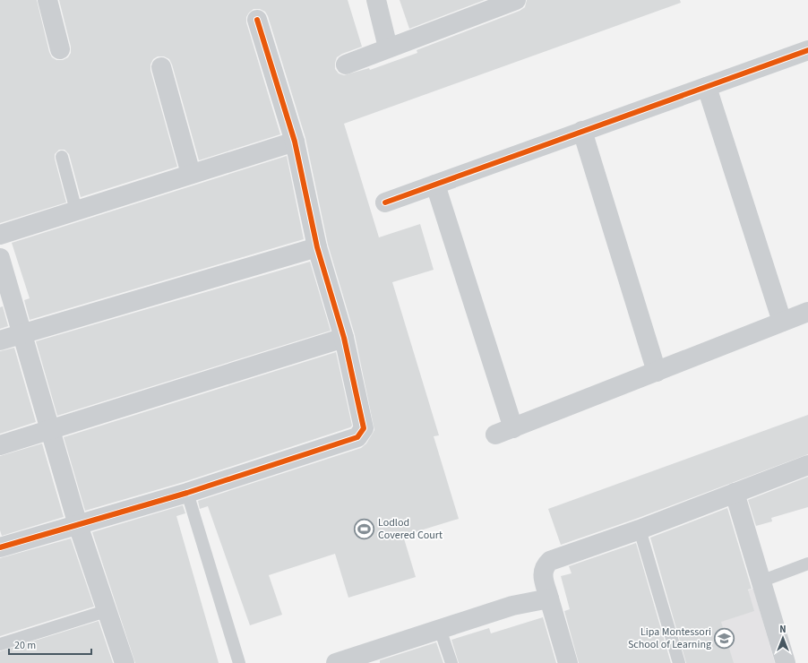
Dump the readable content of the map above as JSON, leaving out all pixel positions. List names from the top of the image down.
{
  "places": {
    "sports": ["Lodlod Covered Court"],
    "school or university": ["Lipa Montessori School of Learning"]
  },
  "scale_bar": "20 m",
  "north": "top"
}
